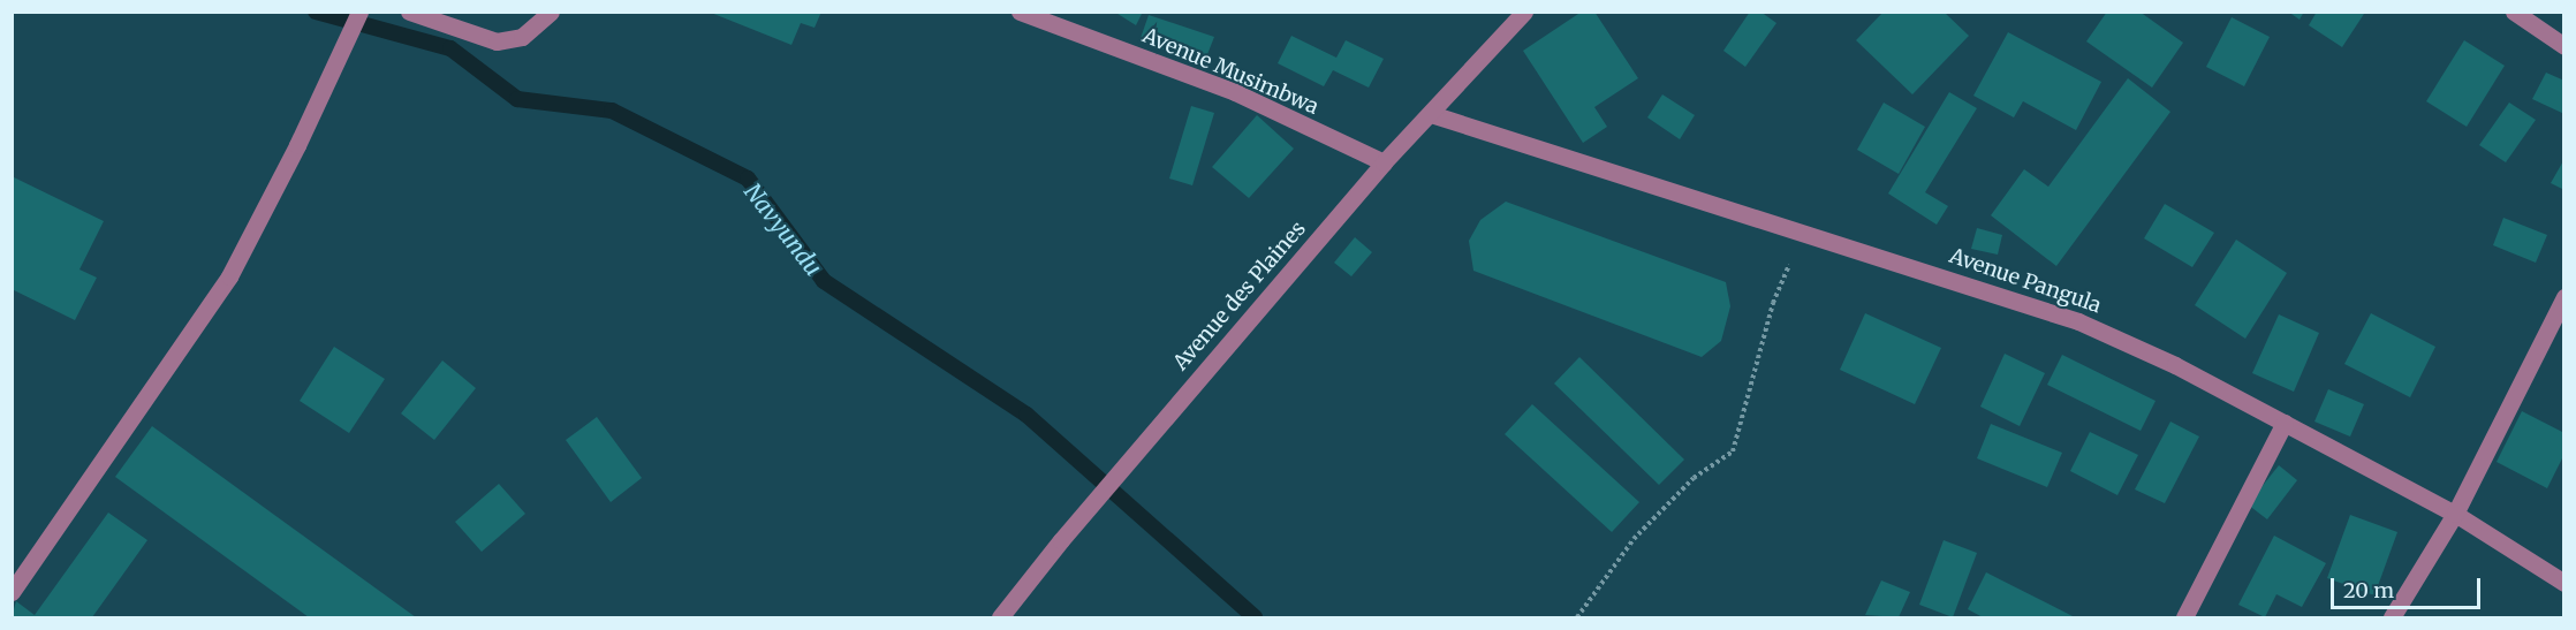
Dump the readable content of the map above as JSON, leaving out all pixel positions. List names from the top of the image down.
{
  "streets": {
    "street": ["Avenue Musimbwa", "Avenue Pangula", "Avenue des Plaines"]
  },
  "crossings": [
    ["Avenue Musimbwa", "Avenue des Plaines"],
    ["Avenue Pangula", "Avenue des Plaines"]
  ],
  "water": ["Navyundu"],
  "scale_bar": "20 m"
}
